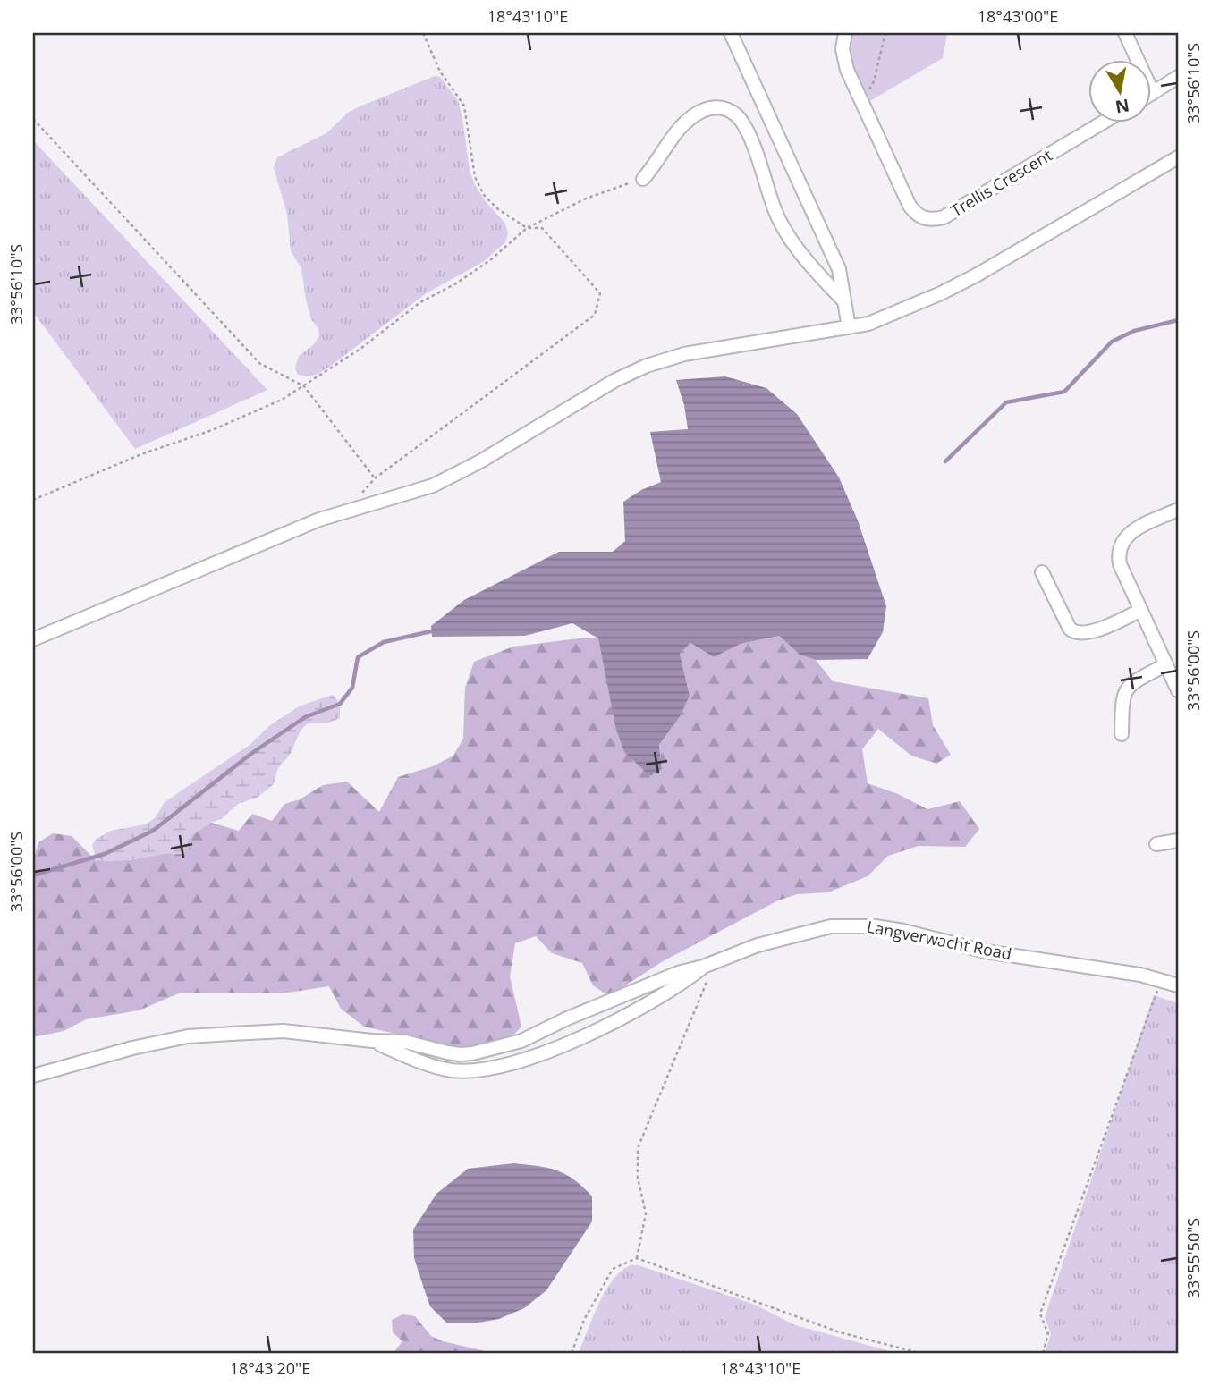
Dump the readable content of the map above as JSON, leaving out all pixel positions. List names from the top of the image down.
{
  "streets": {
    "street": ["Trellis Crescent", "Langverwacht Road"]
  },
  "north": "bottom",
  "coordinates": [
    "18°43'10\"E",
    "18°43'00\"E",
    "33°56'10\"S",
    "33°56'00\"S",
    "33°55'50\"S",
    "18°43'20\"E"
  ]
}
